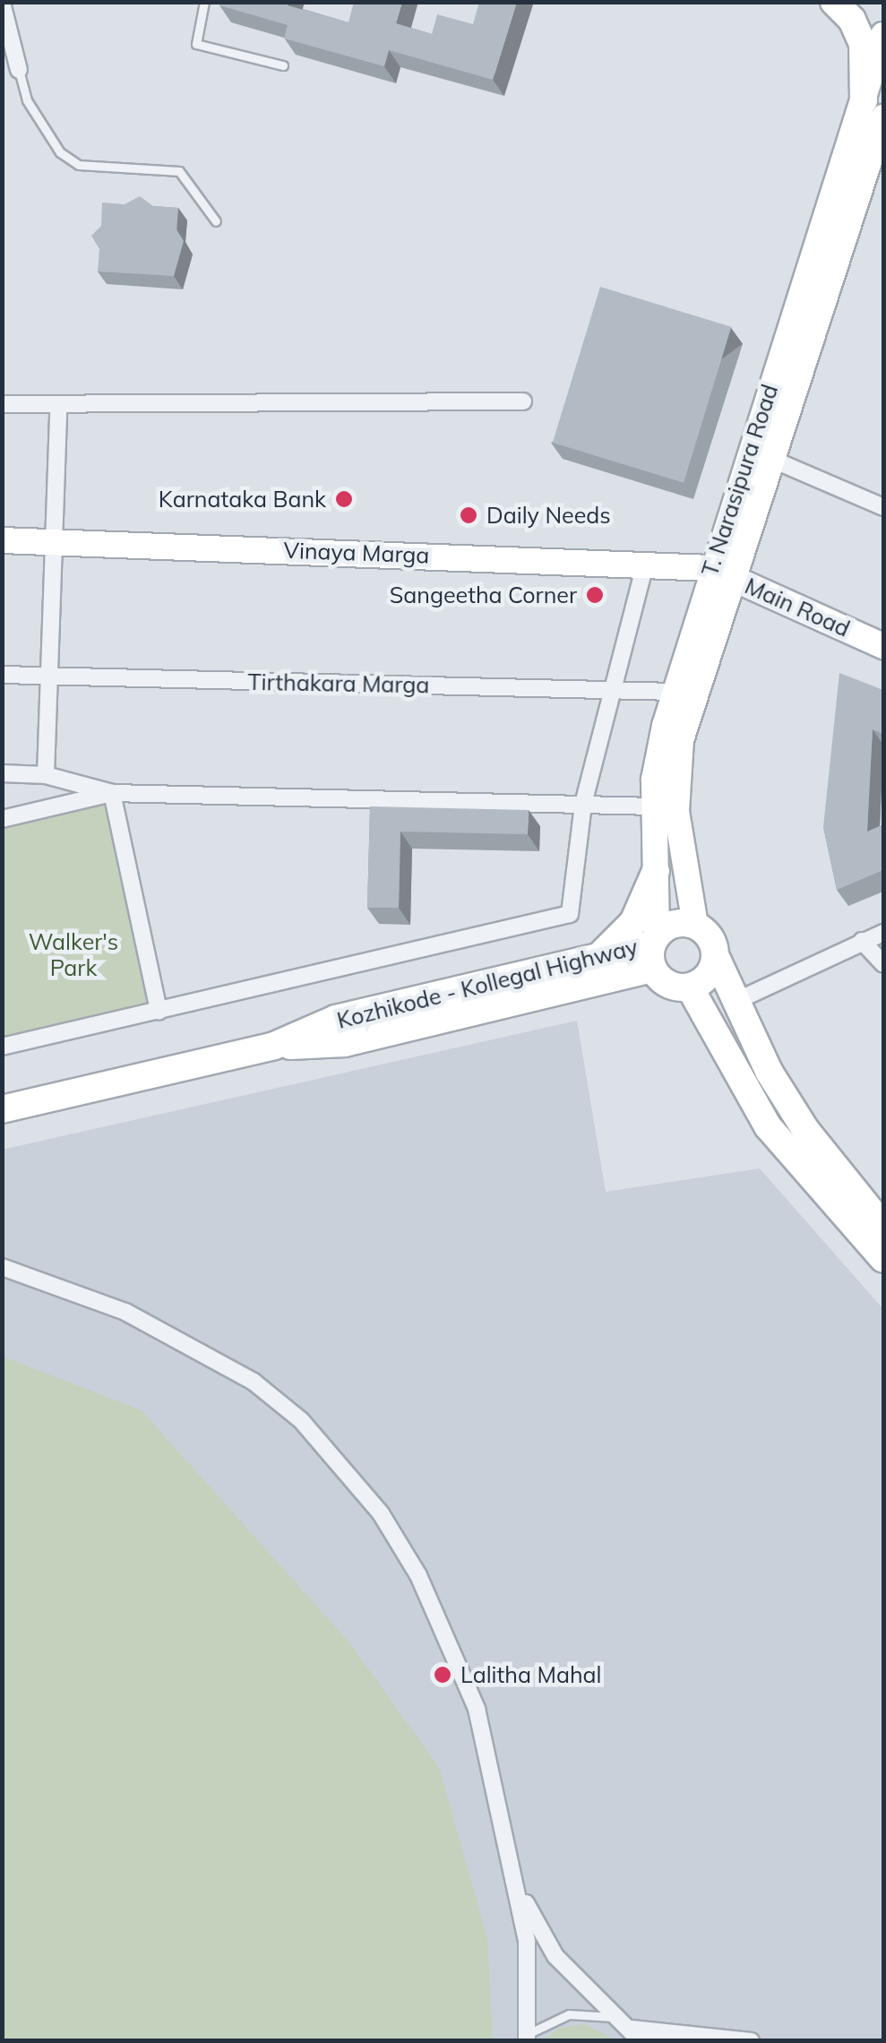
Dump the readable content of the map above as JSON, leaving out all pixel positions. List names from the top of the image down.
{
  "streets": {
    "main road": [
      "T. Narasipura Road",
      "Vinaya Marga",
      "Main Road",
      "Kozhikode - Kollegal Highway"
    ],
    "street": ["Tirthakara Marga"]
  },
  "crossings": [
    ["T. Narasipura Road", "Vinaya Marga"],
    ["T. Narasipura Road", "Main Road"],
    ["T. Narasipura Road", "Tirthakara Marga"],
    ["T. Narasipura Road", "Kozhikode - Kollegal Highway"],
    ["Vinaya Marga", "Main Road"]
  ],
  "parks": ["Walker's Park"],
  "places": [
    "Karnataka Bank",
    "Daily Needs",
    "Sangeetha Corner",
    "Lalitha Mahal"
  ]
}
